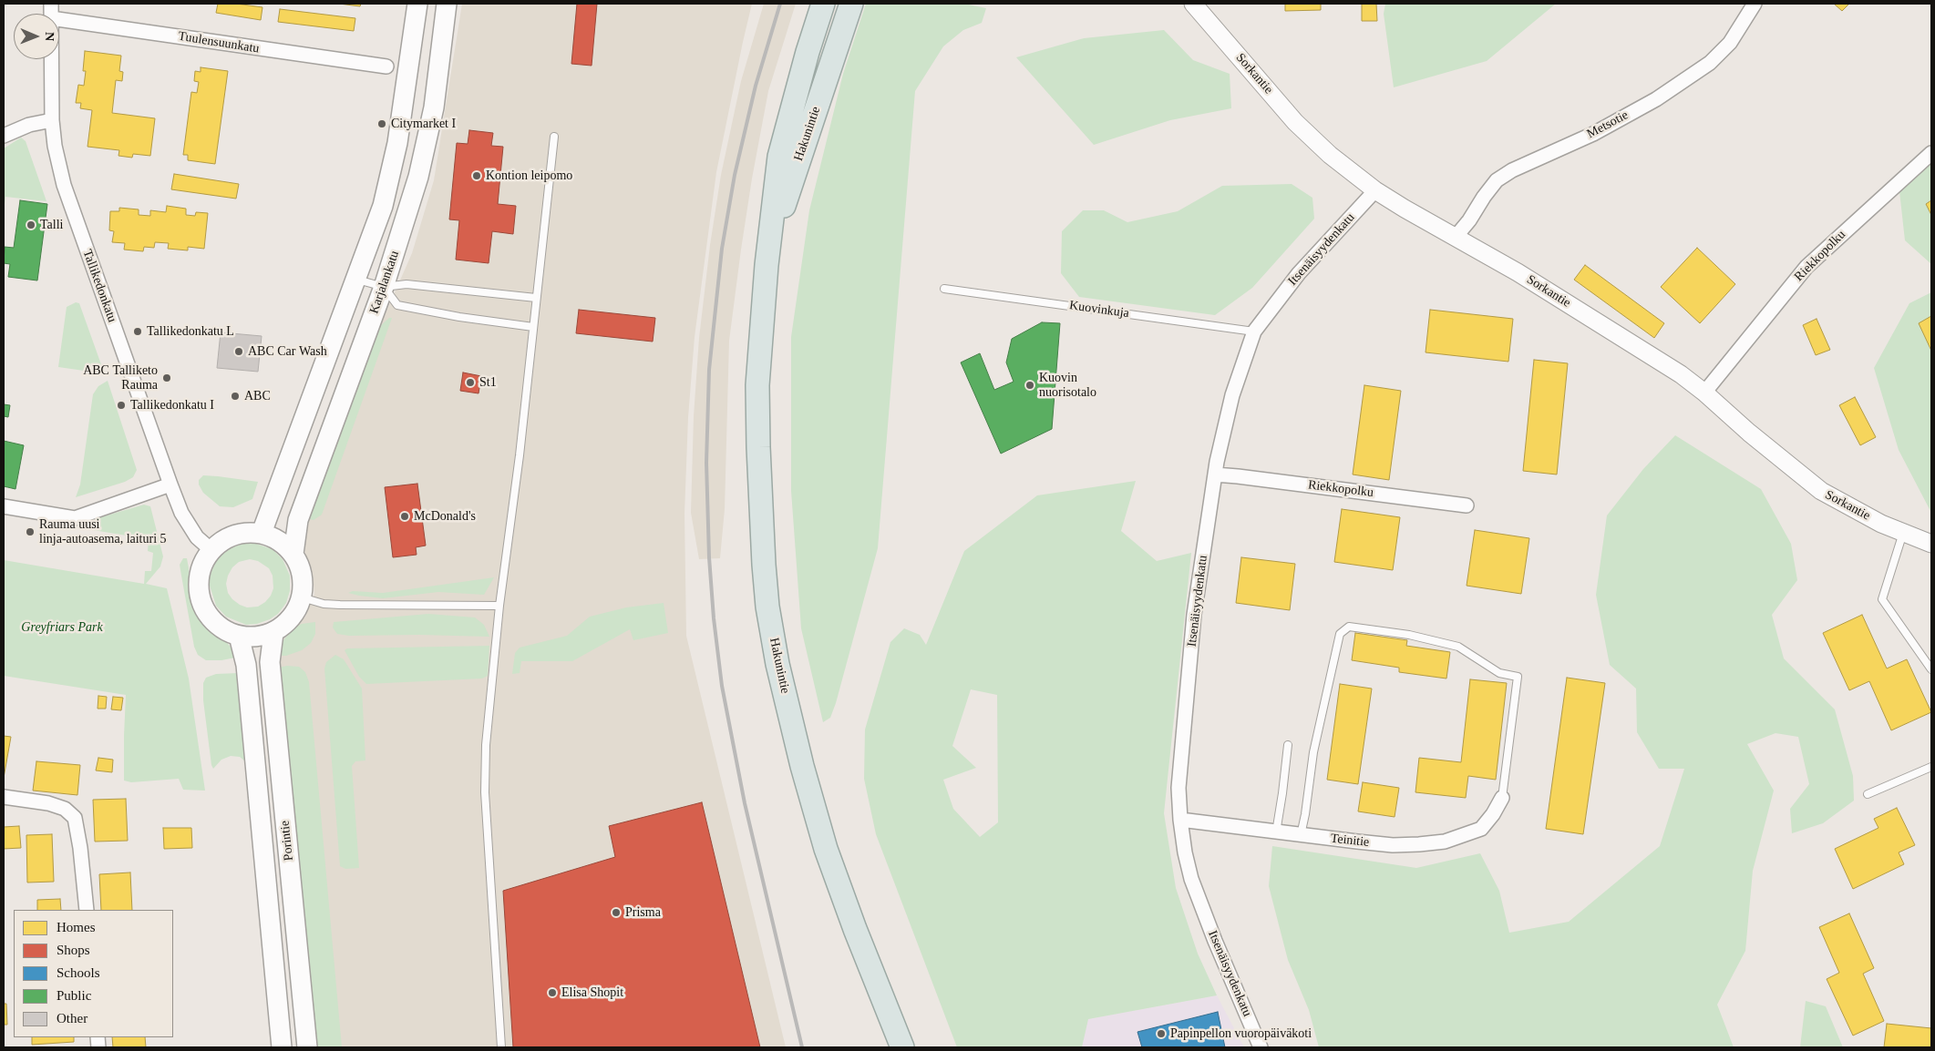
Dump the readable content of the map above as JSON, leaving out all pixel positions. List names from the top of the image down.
{
  "streets": {
    "highway": ["Hakunintie"],
    "main road": ["Karjalankatu", "Porintie"],
    "street": [
      "Tuulensuunkatu",
      "Sorkantie",
      "Metsotie",
      "Itsenäisyydenkatu",
      "Riekkopolku",
      "Tallikedonkatu",
      "Teinitie"
    ],
    "lane": ["Kuovinkuja"]
  },
  "crossings": [
    ["Sorkantie", "Metsotie"],
    ["Sorkantie", "Itsenäisyydenkatu"],
    ["Sorkantie", "Riekkopolku"],
    ["Itsenäisyydenkatu", "Riekkopolku"],
    ["Itsenäisyydenkatu", "Kuovinkuja"],
    ["Itsenäisyydenkatu", "Teinitie"],
    ["Karjalankatu", "Tallikedonkatu"],
    ["Karjalankatu", "Porintie"],
    ["Tallikedonkatu", "Porintie"]
  ],
  "parks": ["Greyfriars Park"],
  "places": [
    "Citymarket I",
    "Kontion leipomo",
    "Talli",
    "Tallikedonkatu L",
    "ABC Car Wash",
    "ABC Talliketo Rauma",
    "St1",
    "Kuovin nuorisotalo",
    "ABC",
    "Tallikedonkatu I",
    "McDonald's",
    "Rauma uusi linja-autoasema, laituri 5",
    "Prisma",
    "Elisa Shopit",
    "Papinpellon vuoropäiväkoti"
  ],
  "legend": [
    "Homes",
    "Shops",
    "Schools",
    "Public",
    "Other"
  ],
  "north": "right"
}
